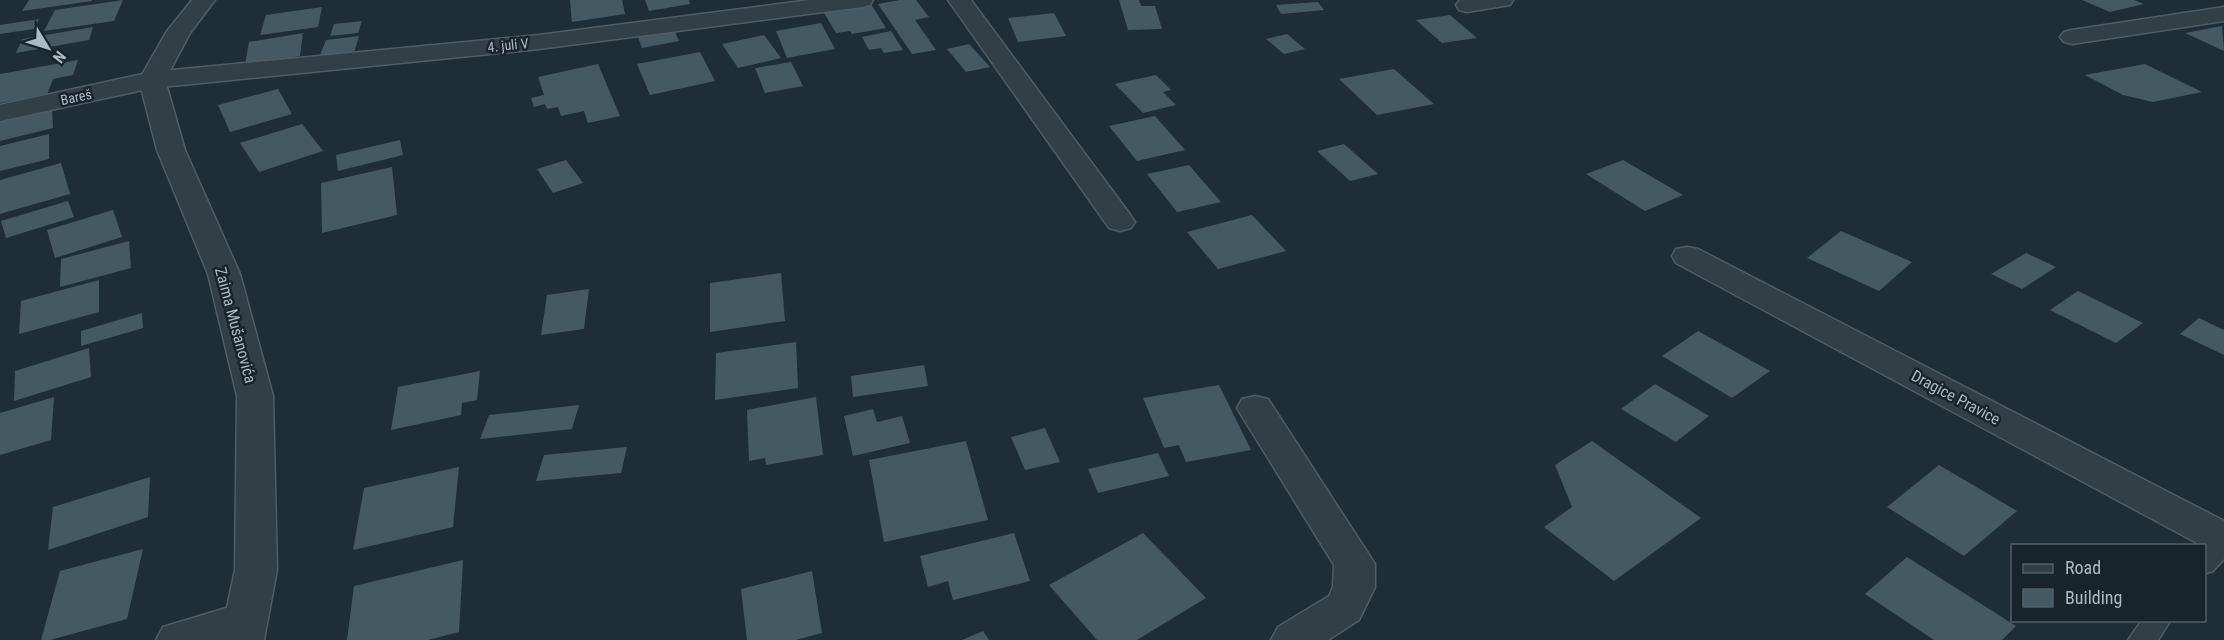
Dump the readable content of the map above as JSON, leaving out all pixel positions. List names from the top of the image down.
{
  "streets": {
    "street": [
      "4. juli V",
      "Bareš",
      "Zaima Mušanovića",
      "Dragice Pravice"
    ]
  },
  "crossings": [
    ["4. juli V", "Bareš"],
    ["4. juli V", "Zaima Mušanovića"],
    ["Bareš", "Zaima Mušanovića"]
  ],
  "legend": ["Road", "Building"],
  "north": "bottom right"
}
